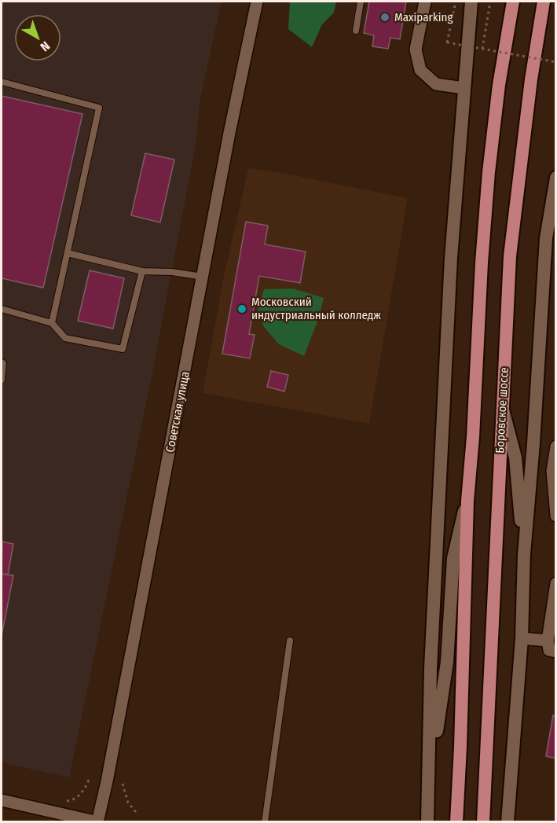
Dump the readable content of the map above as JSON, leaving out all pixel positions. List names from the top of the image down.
{
  "streets": {
    "main road": ["Боровское шоссе"],
    "street": ["Советская улица"]
  },
  "places": ["Maxiparking", "Московский индустриальный колледж"],
  "north": "bottom right"
}
